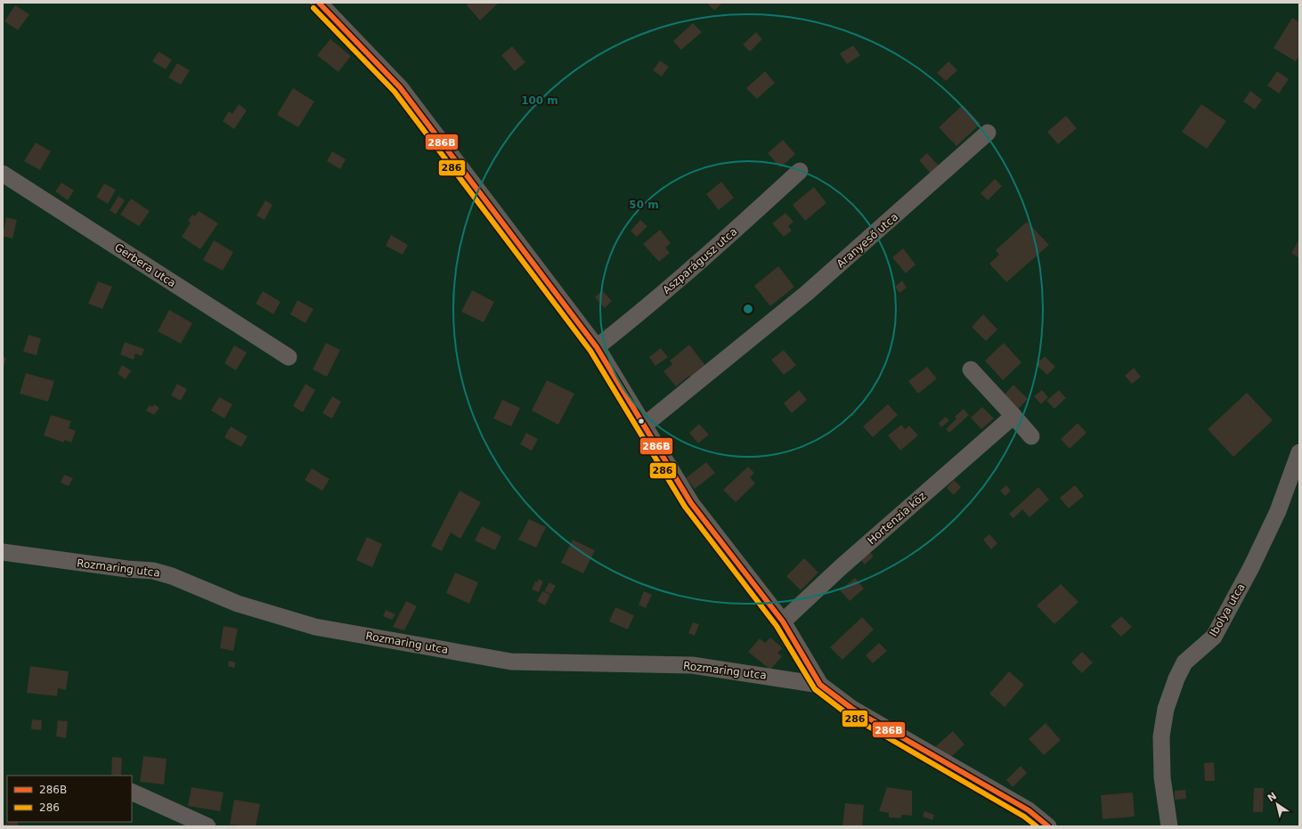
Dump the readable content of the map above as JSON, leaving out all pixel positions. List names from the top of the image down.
{
  "streets": {
    "street": [
      "Aranyeső utca",
      "Aszparágusz utca",
      "Gerbera utca",
      "Hortenzia köz",
      "Rozmaring utca",
      "Ibolya utca"
    ]
  },
  "lines": ["transit line 286B", "transit line 286"],
  "legend": ["286B", "286"],
  "north": "top left",
  "rings": ["100 m", "50 m"]
}
